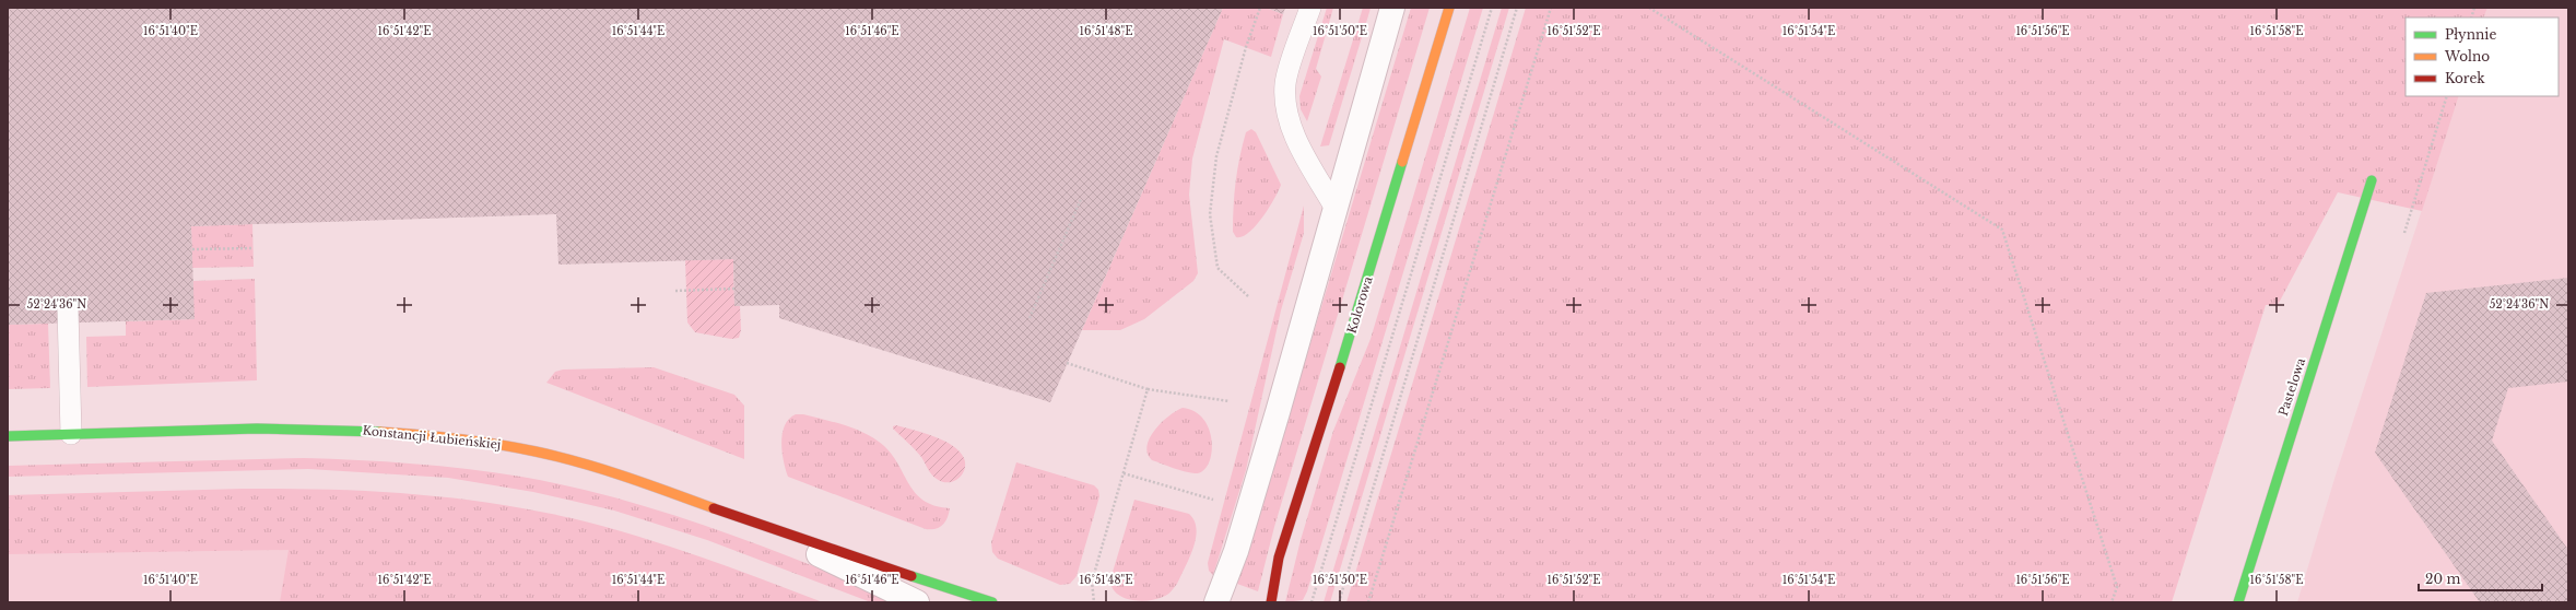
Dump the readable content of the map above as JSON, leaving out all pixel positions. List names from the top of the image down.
{
  "streets": {
    "street": ["Kolorowa", "Pastelowa", "Konstancji Łubieńskiej"]
  },
  "legend": ["Płynnie", "Wolno", "Korek"],
  "scale_bar": "20 m",
  "coordinates": [
    "16°51'40\"E",
    "16°51'42\"E",
    "16°51'44\"E",
    "16°51'46\"E",
    "16°51'48\"E",
    "16°51'50\"E",
    "16°51'52\"E",
    "16°51'54\"E",
    "16°51'56\"E",
    "16°51'58\"E",
    "52°24'36\"N"
  ]
}
